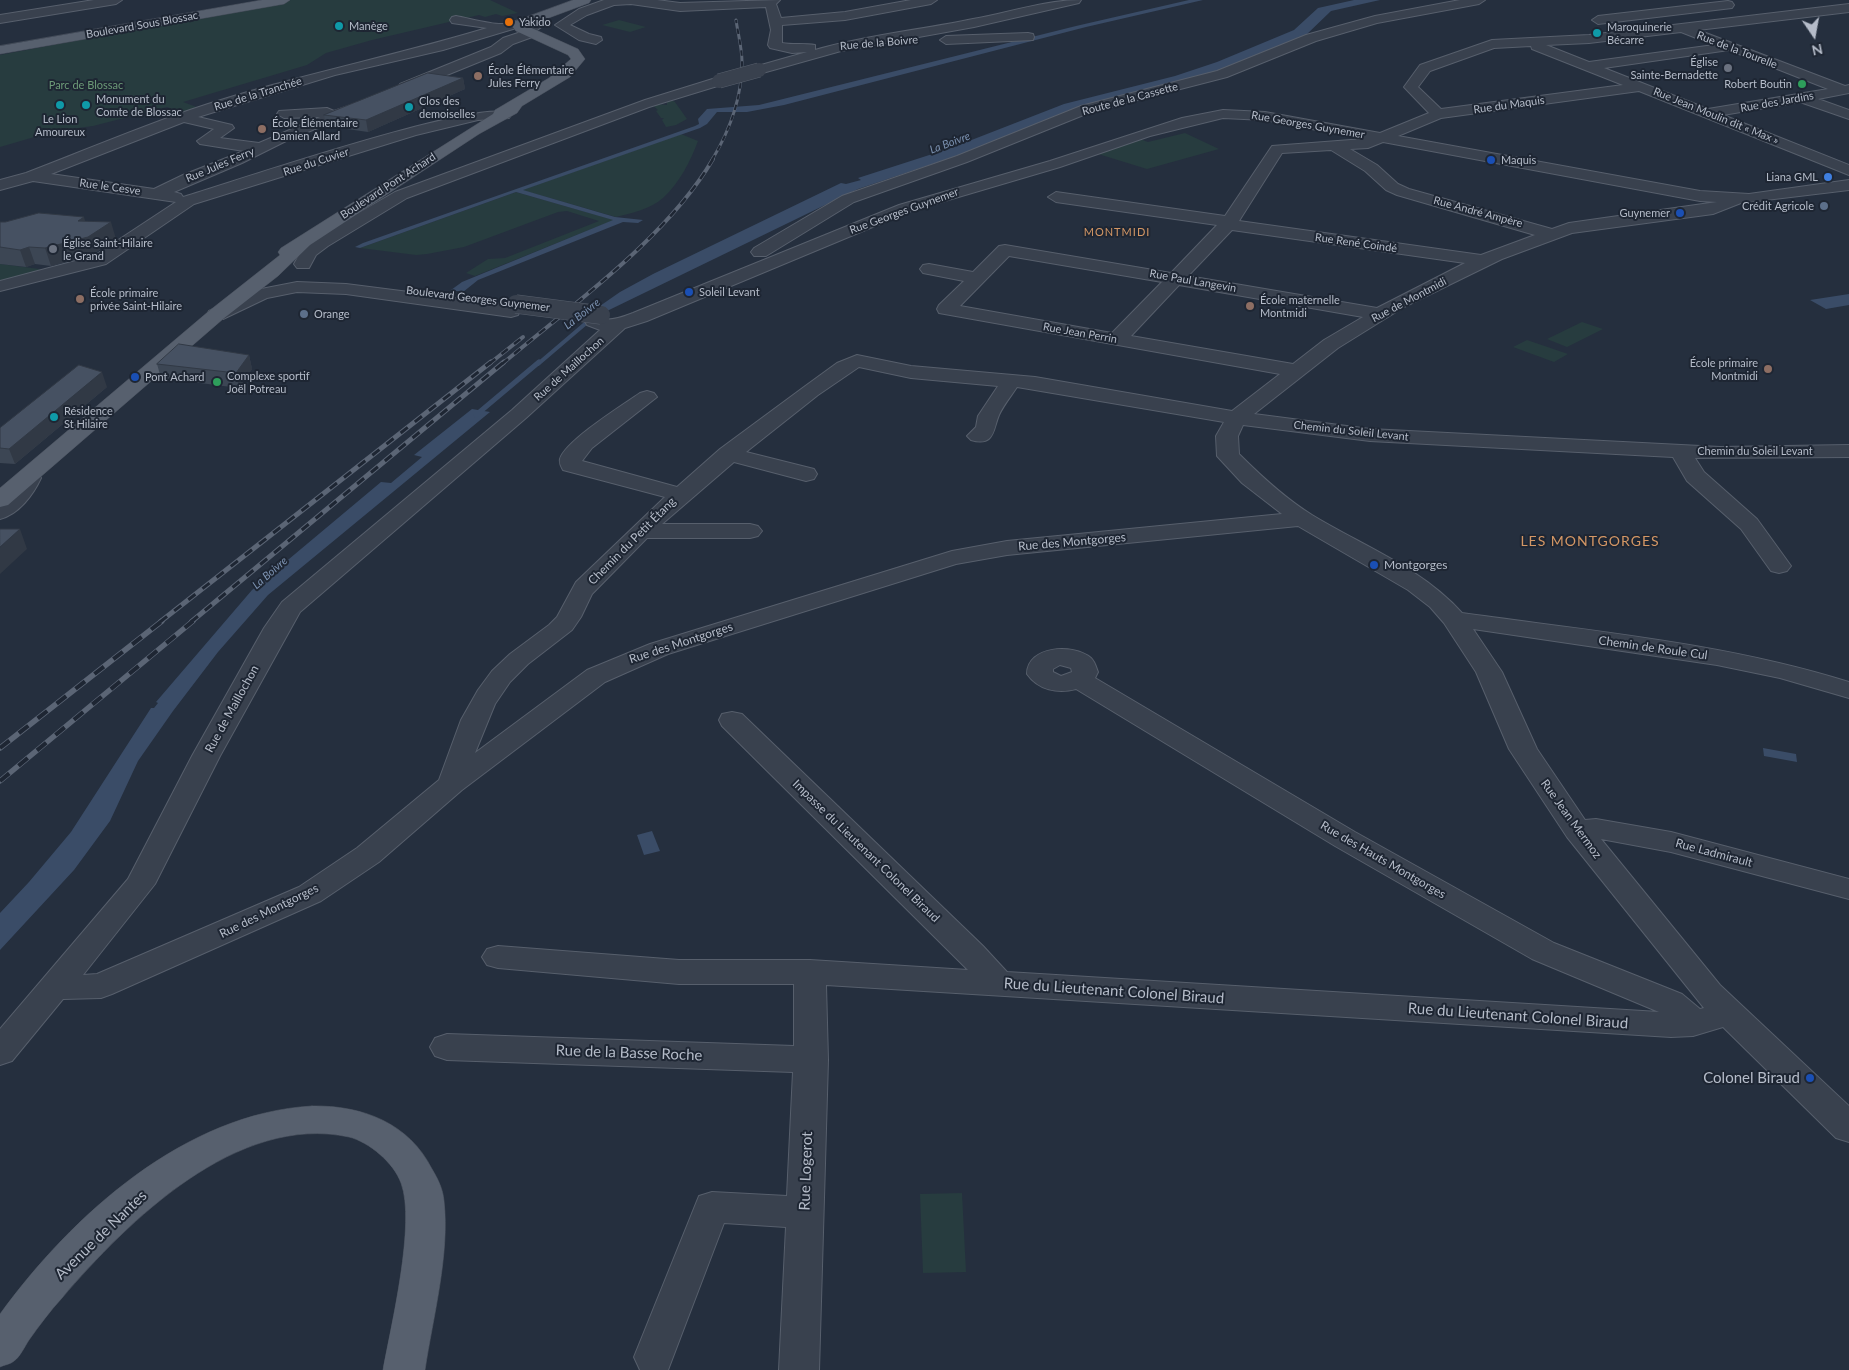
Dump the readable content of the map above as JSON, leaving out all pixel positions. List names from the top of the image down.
{
  "streets": {
    "main road": ["Boulevard Sous Blossac", "Boulevard Pont Achard", "Avenue de Nantes"],
    "street": [
      "Rue de la Boivre",
      "Rue de la Tourelle",
      "Rue de la Tranchée",
      "Route de la Cassette",
      "Rue des Jardins",
      "Rue du Maquis",
      "Rue Jean Moulin dit « Max »",
      "Rue Georges Guynemer",
      "Rue du Cuvier",
      "Rue Jules Ferry",
      "Rue le Cesve",
      "Rue André Ampère",
      "Rue René Coindé",
      "Rue Paul Langevin",
      "Boulevard Georges Guynemer",
      "Rue de Montmidi",
      "Rue Jean Perrin",
      "Rue de Maillochon",
      "Chemin du Soleil Levant",
      "Chemin du Petit Étang",
      "Rue des Montgorges",
      "Chemin de Roule Cul",
      "Rue Jean Mermoz",
      "Impasse du Lieutenant Colonel Biraud",
      "Rue Ladmirault",
      "Rue des Hauts Montgorges",
      "Rue du Lieutenant Colonel Biraud",
      "Rue de la Basse Roche",
      "Rue Logerot"
    ]
  },
  "crossings": [
    ["Rue de la Tourelle", "Rue des Jardins"],
    ["Rue de la Tranchée", "Boulevard Pont Achard"],
    ["Rue de la Tranchée", "Rue le Cesve"],
    ["Route de la Cassette", "Rue Georges Guynemer"],
    ["Rue des Jardins", "Rue Jean Moulin dit « Max »"],
    ["Rue du Maquis", "Rue Jean Moulin dit « Max »"],
    ["Rue du Maquis", "Rue Georges Guynemer"],
    ["Rue Georges Guynemer", "Boulevard Georges Guynemer"],
    ["Rue Georges Guynemer", "Rue de Montmidi"],
    ["Rue Georges Guynemer", "Rue de Maillochon"],
    ["Rue du Cuvier", "Boulevard Pont Achard"],
    ["Rue du Cuvier", "Rue le Cesve"],
    ["Rue Jules Ferry", "Rue le Cesve"],
    ["Boulevard Pont Achard", "Boulevard Georges Guynemer"],
    ["Rue André Ampère", "Rue de Montmidi"],
    ["Rue René Coindé", "Rue de Montmidi"],
    ["Rue Paul Langevin", "Rue de Montmidi"],
    ["Rue Paul Langevin", "Rue Jean Perrin"],
    ["Boulevard Georges Guynemer", "Rue de Maillochon"],
    ["Rue de Montmidi", "Rue Jean Perrin"],
    ["Rue de Montmidi", "Chemin du Soleil Levant"],
    ["Rue de Montmidi", "Rue des Montgorges"],
    ["Rue de Montmidi", "Rue Jean Mermoz"],
    ["Rue de Maillochon", "Rue des Montgorges"],
    ["Chemin du Soleil Levant", "Chemin du Petit Étang"],
    ["Chemin du Petit Étang", "Rue des Montgorges"],
    ["Rue des Montgorges", "Rue Jean Mermoz"],
    ["Chemin de Roule Cul", "Rue Jean Mermoz"],
    ["Rue Jean Mermoz", "Rue Ladmirault"],
    ["Rue Jean Mermoz", "Rue du Lieutenant Colonel Biraud"],
    ["Impasse du Lieutenant Colonel Biraud", "Rue du Lieutenant Colonel Biraud"],
    ["Rue des Hauts Montgorges", "Rue du Lieutenant Colonel Biraud"],
    ["Rue du Lieutenant Colonel Biraud", "Rue Logerot"],
    ["Rue de la Basse Roche", "Rue Logerot"]
  ],
  "districts": ["MONTMIDI", "LES MONTGORGES"],
  "water": ["La Boivre"],
  "parks": ["Parc de Blossac"],
  "places": [
    "Yakido",
    "Manège",
    "Maroquinerie Bécarre",
    "Église Sainte-Bernadette",
    "École Élémentaire Jules Ferry",
    "Robert Boutin",
    "Le Lion Amoureux",
    "Monument du Comte de Blossac",
    "Clos des demoiselles",
    "École Élémentaire Damien Allard",
    "Maquis",
    "Liana GML",
    "Crédit Agricole",
    "Guynemer",
    "Église Saint-Hilaire le Grand",
    "Soleil Levant",
    "École primaire privée Saint-Hilaire",
    "École maternelle Montmidi",
    "Orange",
    "École primaire Montmidi",
    "Pont Achard",
    "Complexe sportif Joël Potreau",
    "Résidence St Hilaire",
    "Montgorges",
    "Colonel Biraud"
  ],
  "north": "bottom"
}
